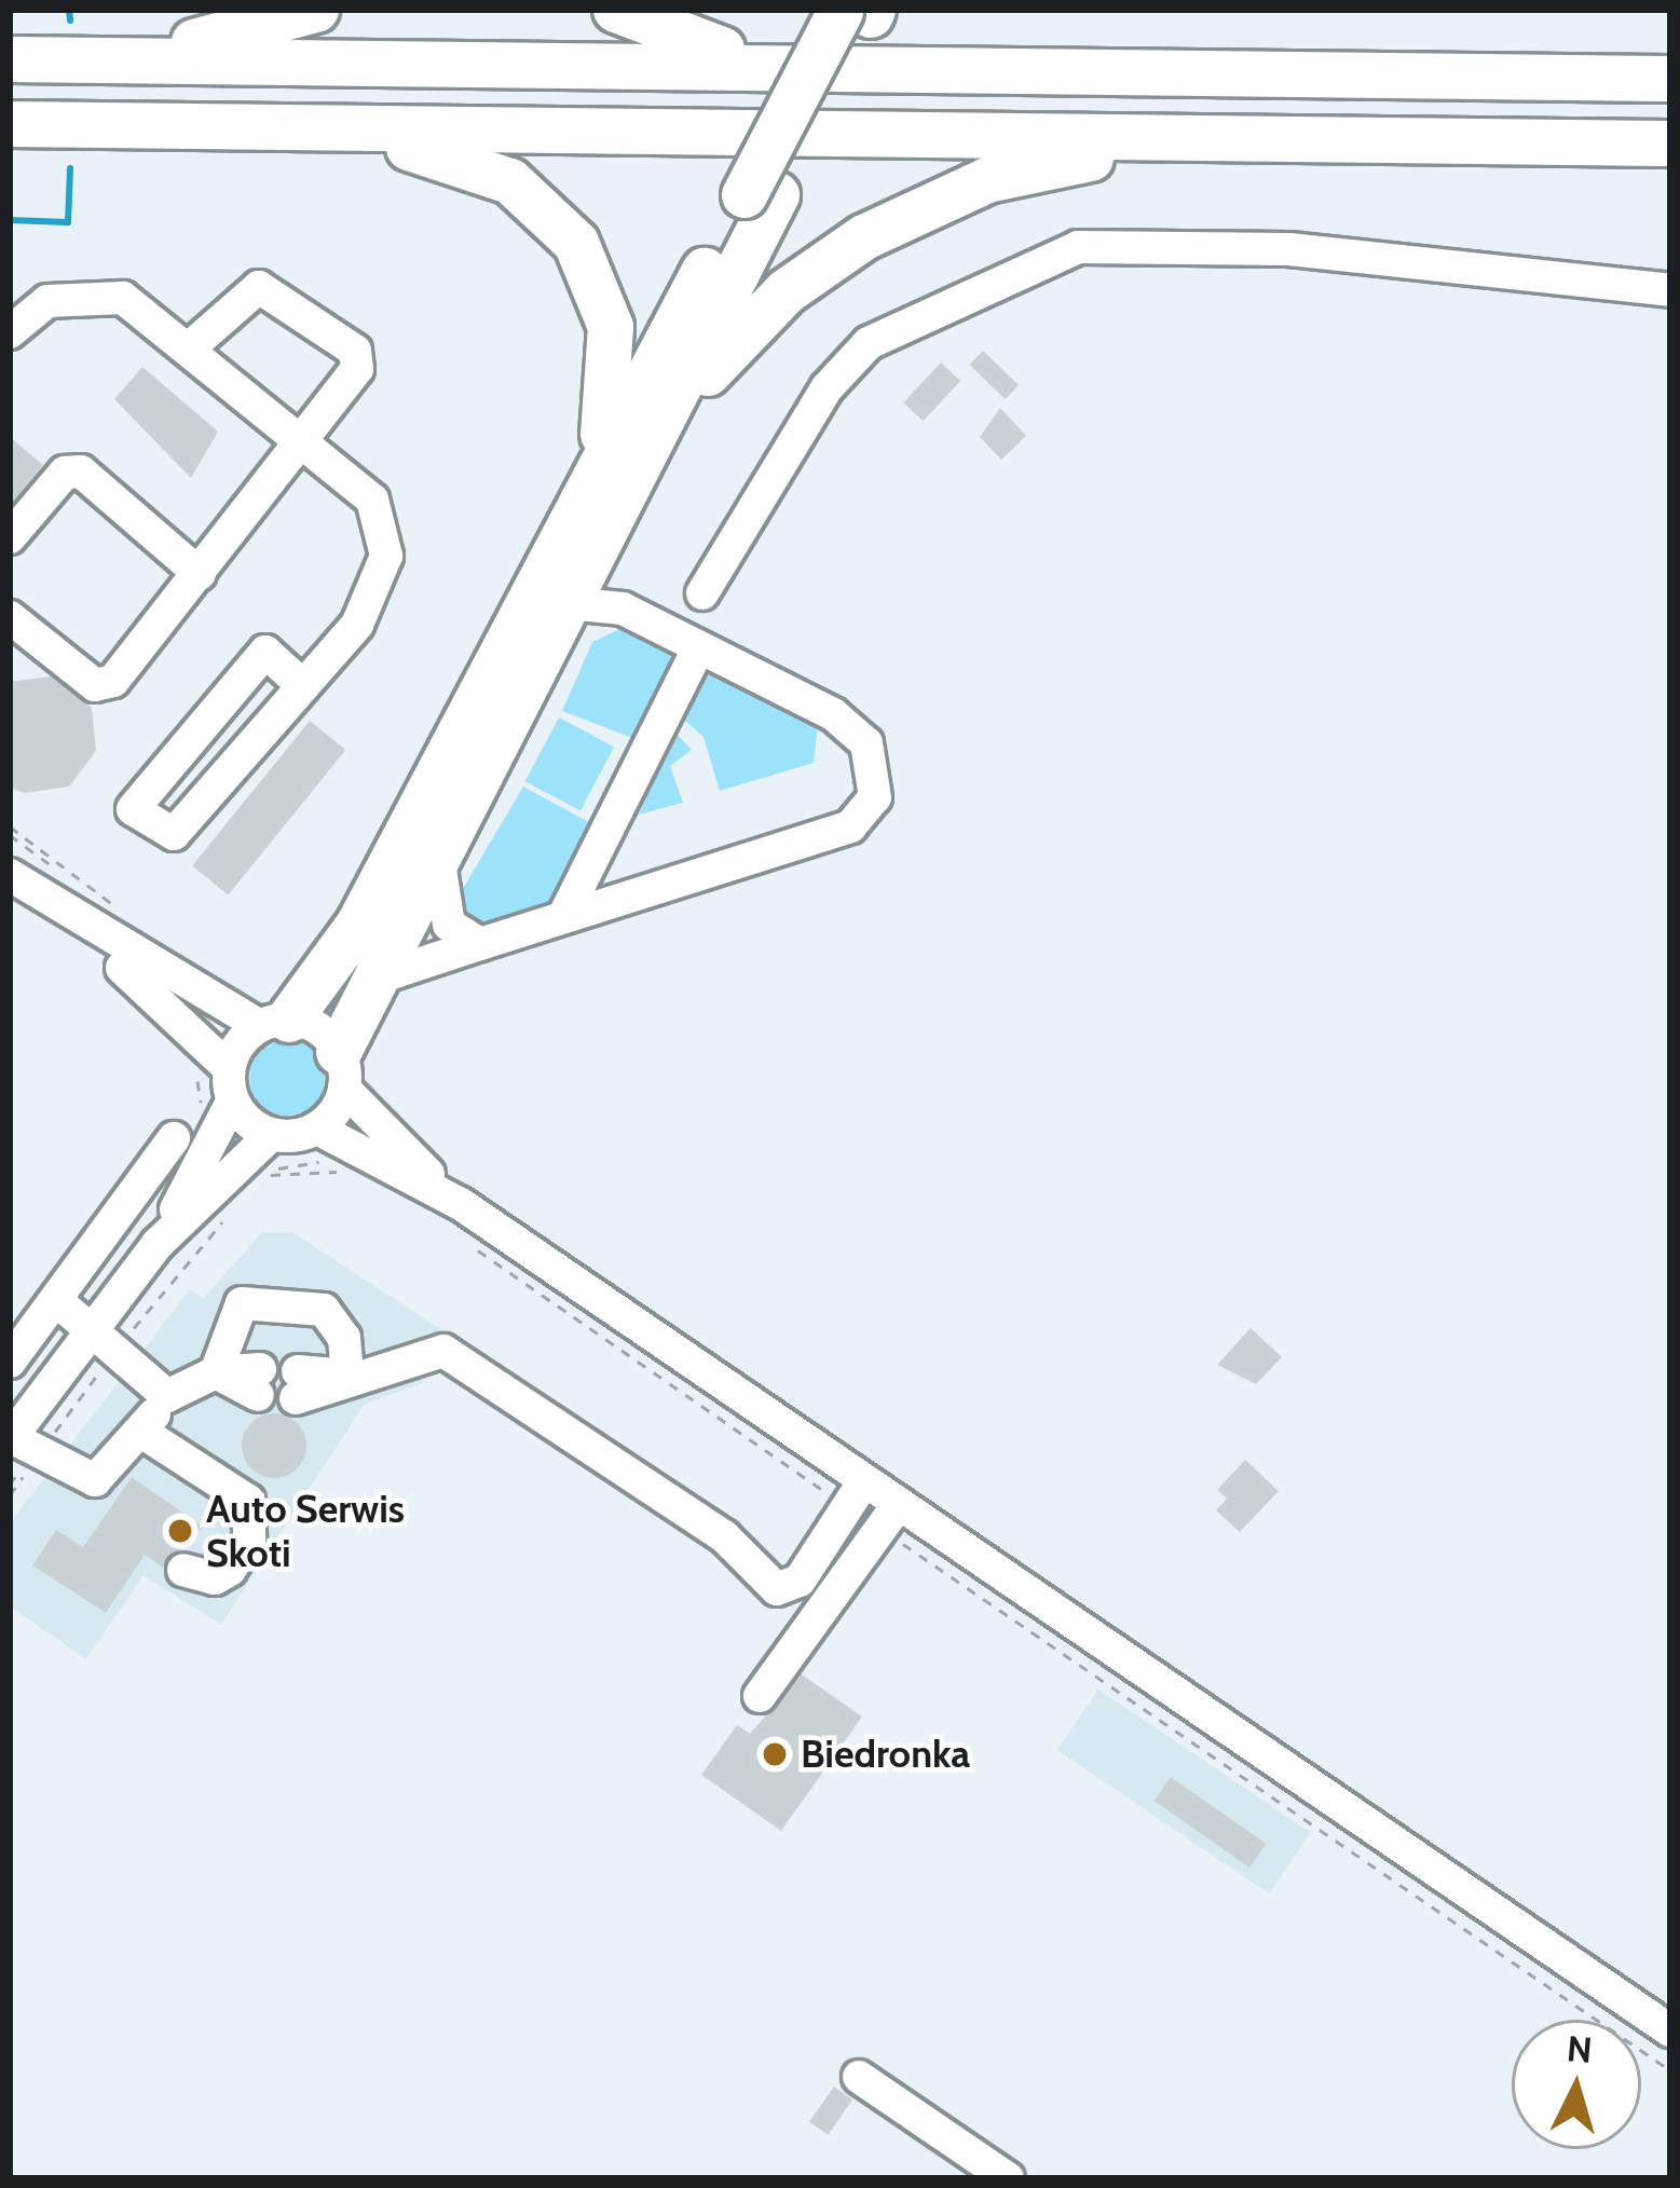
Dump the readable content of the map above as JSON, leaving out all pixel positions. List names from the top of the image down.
{
  "places": ["Auto Serwis Skoti", "Biedronka"],
  "north": "top"
}
